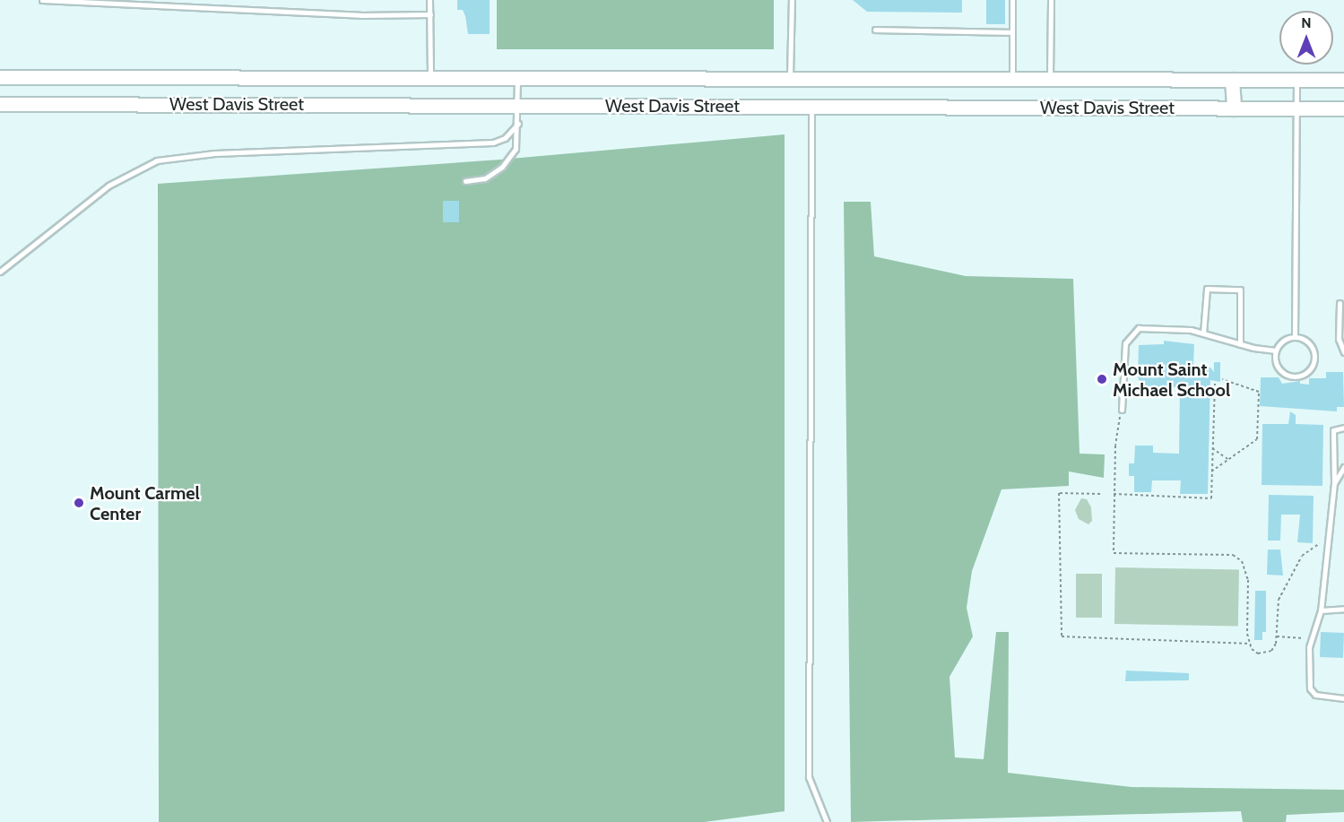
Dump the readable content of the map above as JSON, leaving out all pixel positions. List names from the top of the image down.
{
  "streets": {
    "main road": ["West Davis Street"]
  },
  "places": ["Mount Saint Michael School", "Mount Carmel Center"],
  "north": "top"
}
